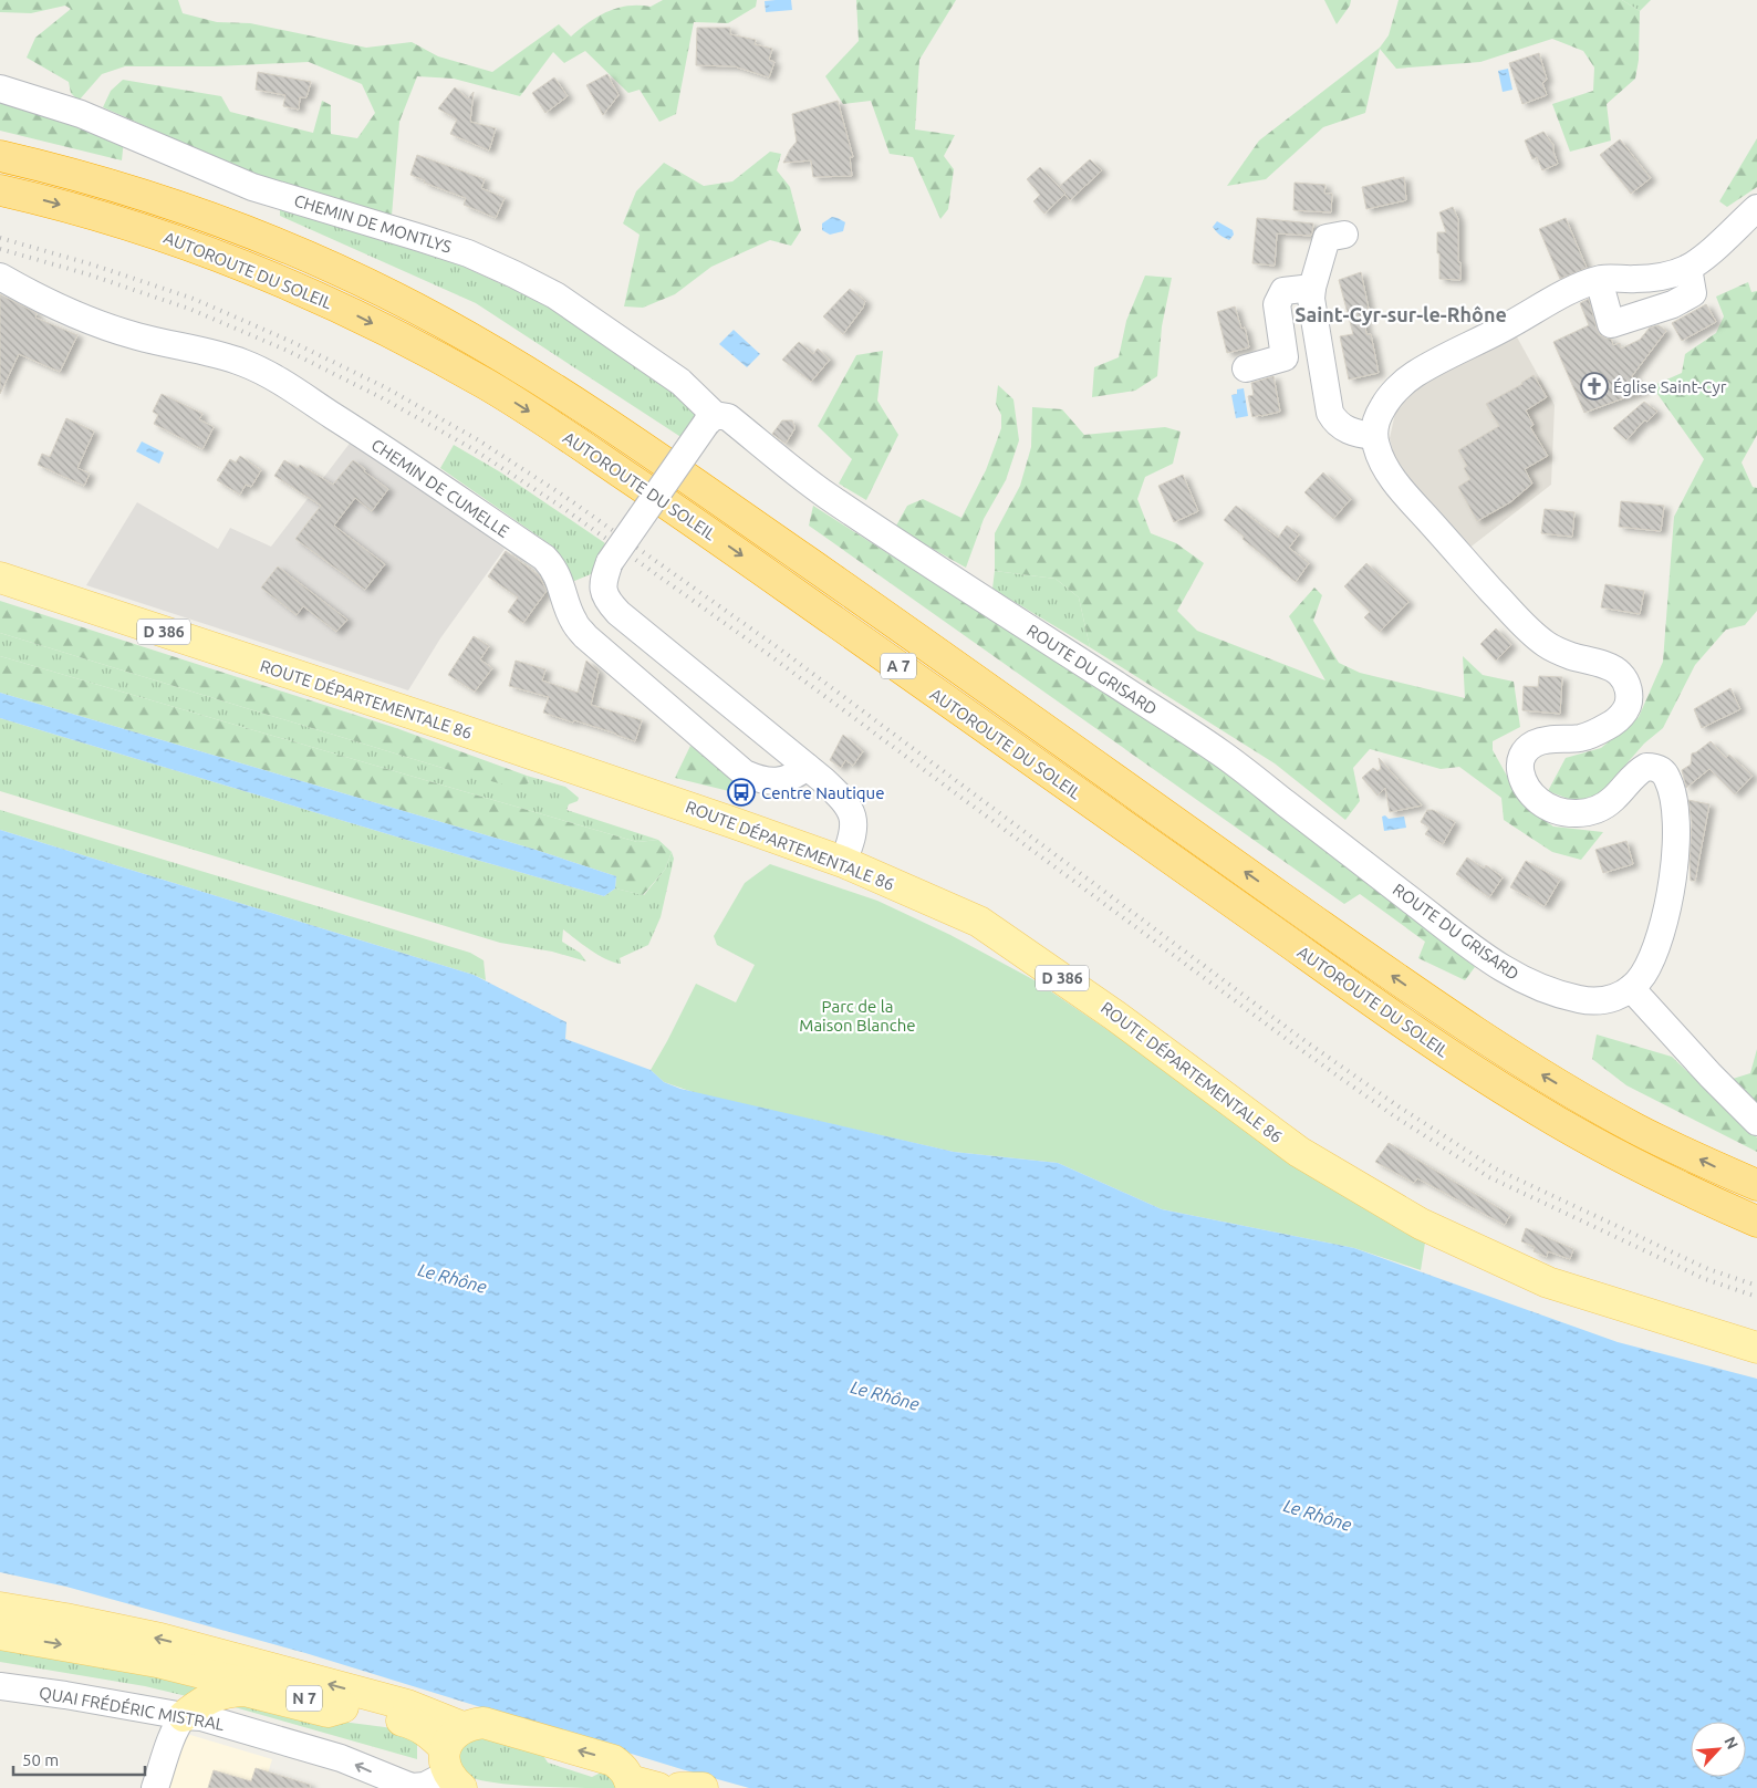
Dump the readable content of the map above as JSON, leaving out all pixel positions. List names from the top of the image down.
{
  "streets": {
    "highway": ["AUTOROUTE DU SOLEIL", "A 7"],
    "main road": ["D 386", "ROUTE DÉPARTEMENTALE 86", "N 7"],
    "street": [
      "CHEMIN DE MONTLYS",
      "CHEMIN DE CUMELLE",
      "ROUTE DU GRISARD",
      "QUAI FRÉDÉRIC MISTRAL"
    ]
  },
  "crossings": [
    ["CHEMIN DE MONTLYS", "ROUTE DU GRISARD"],
    ["N 7", "QUAI FRÉDÉRIC MISTRAL"]
  ],
  "one_way": ["QUAI FRÉDÉRIC MISTRAL"],
  "districts": ["Saint-Cyr-sur-le-Rhône"],
  "water": ["Le Rhône"],
  "parks": ["Parc de la Maison Blanche"],
  "places": {
    "church": ["Église Saint-Cyr"],
    "bus stop": ["Centre Nautique"]
  },
  "scale_bar": "50 m",
  "north": "top right"
}
